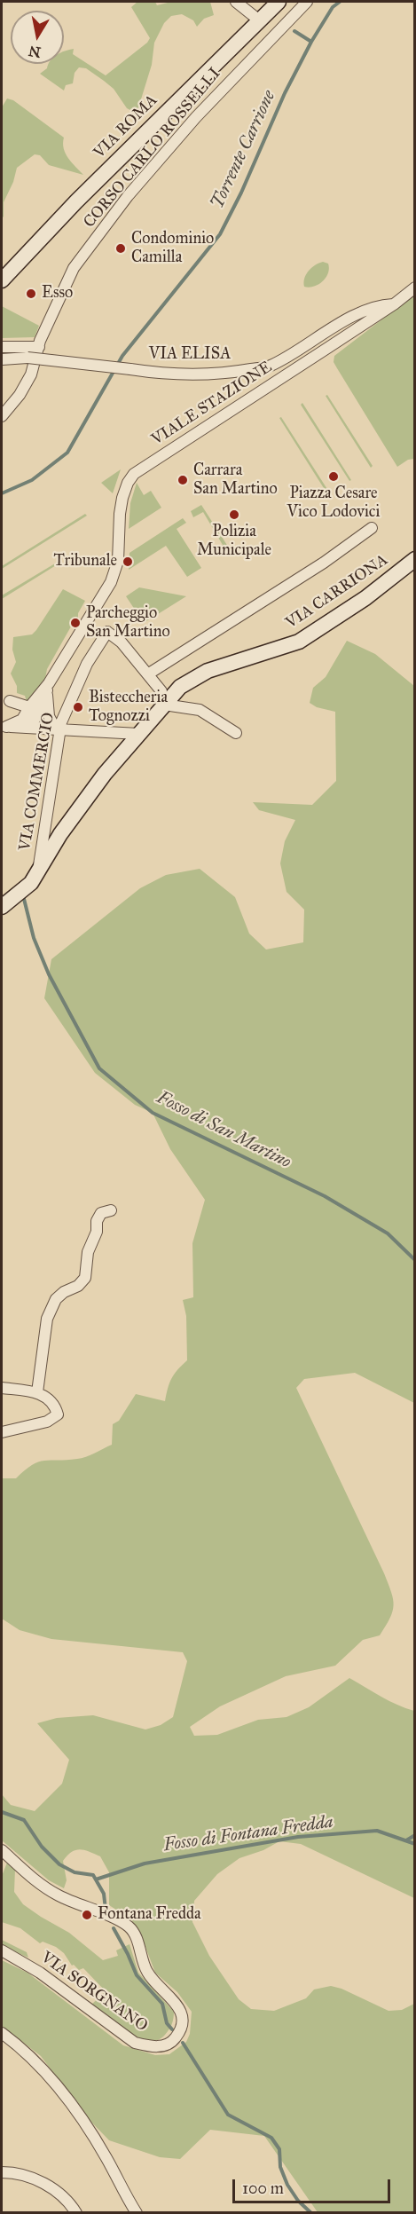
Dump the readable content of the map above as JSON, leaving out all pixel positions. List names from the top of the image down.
{
  "streets": {
    "main road": ["VIA ROMA", "VIA CARRIONA"],
    "street": [
      "CORSO CARLO ROSSELLI",
      "VIA ELISA",
      "VIALE STAZIONE",
      "VIA COMMERCIO",
      "VIA SORGNANO"
    ]
  },
  "crossings": [
    ["VIA ELISA", "VIALE STAZIONE"],
    ["VIA CARRIONA", "VIA COMMERCIO"]
  ],
  "water": ["Torrente Carrione", "Fosso di San Martino", "Fosso di Fontana Fredda"],
  "places": [
    "Condominio Camilla",
    "Esso",
    "Piazza Cesare Vico Lodovici",
    "Carrara San Martino",
    "Polizia Municipale",
    "Tribunale",
    "Parcheggio San Martino",
    "Bisteccheria Tognozzi",
    "Fontana Fredda"
  ],
  "scale_bar": "100 m",
  "north": "bottom"
}
